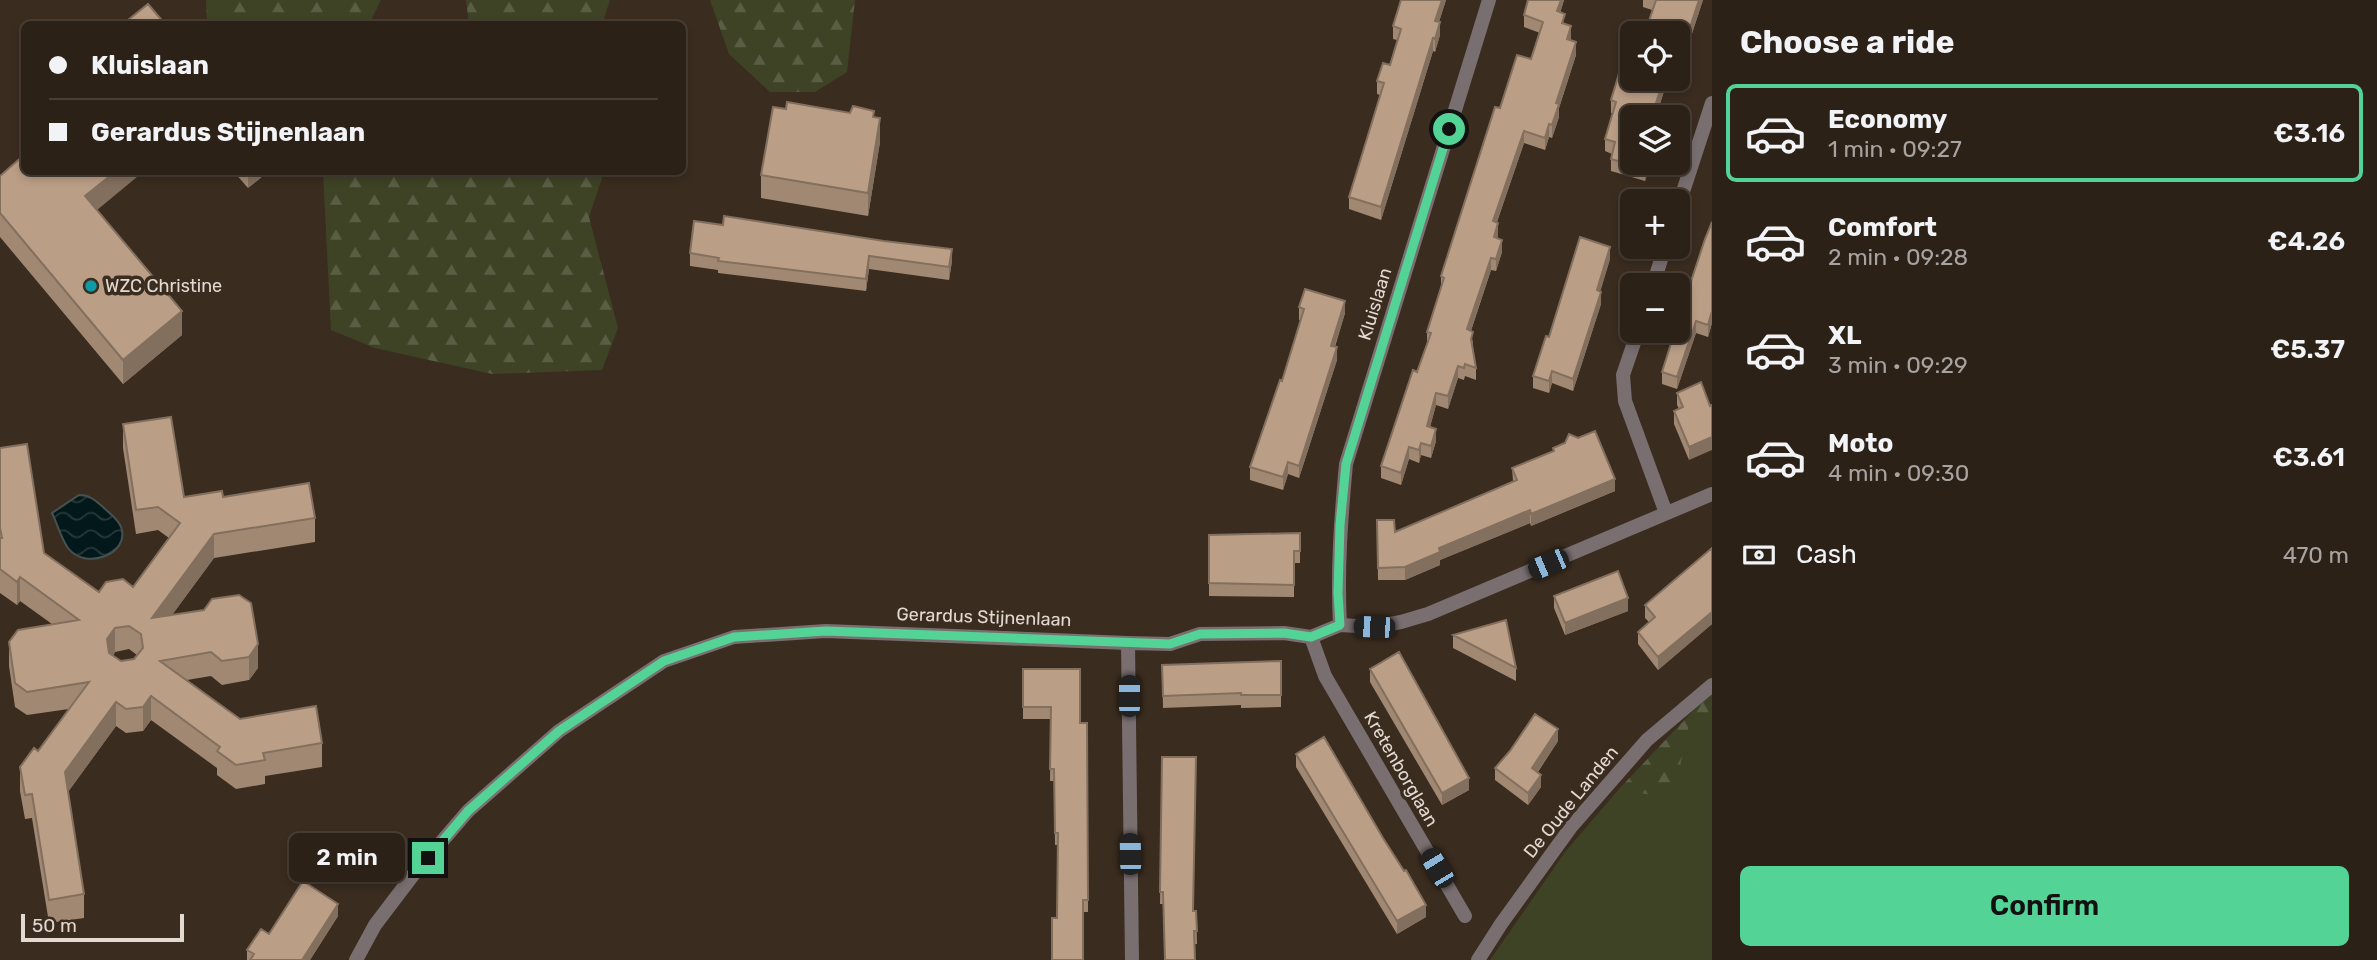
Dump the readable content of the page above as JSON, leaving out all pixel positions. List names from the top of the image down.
{
  "streets": {
    "street": [
      "Kluislaan",
      "Gerardus Stijnenlaan",
      "Kretenborglaan",
      "De Oude Landen"
    ]
  },
  "crossings": [
    ["Kluislaan", "Gerardus Stijnenlaan"],
    ["Gerardus Stijnenlaan", "Kretenborglaan"]
  ],
  "places": ["WZC Christine"],
  "scale_bar": "50 m",
  "page": {
    "heading": "Choose a ride",
    "map_buttons": ["+", "−"],
    "banner": ["Kluislaan", "Gerardus Stijnenlaan"],
    "list": [
      {
        "name": "Economy",
        "note": "1 min · 09:27",
        "value": "€3.16"
      },
      {
        "name": "Comfort",
        "note": "2 min · 09:28",
        "value": "€4.26"
      },
      {
        "name": "XL",
        "note": "3 min · 09:29",
        "value": "€5.37"
      },
      {
        "name": "Moto",
        "note": "4 min · 09:30",
        "value": "€3.61"
      }
    ],
    "pay": ["Cash", "470 m"],
    "bubble": "2 min",
    "buttons": "Confirm",
    "scale": "50 m"
  }
}
